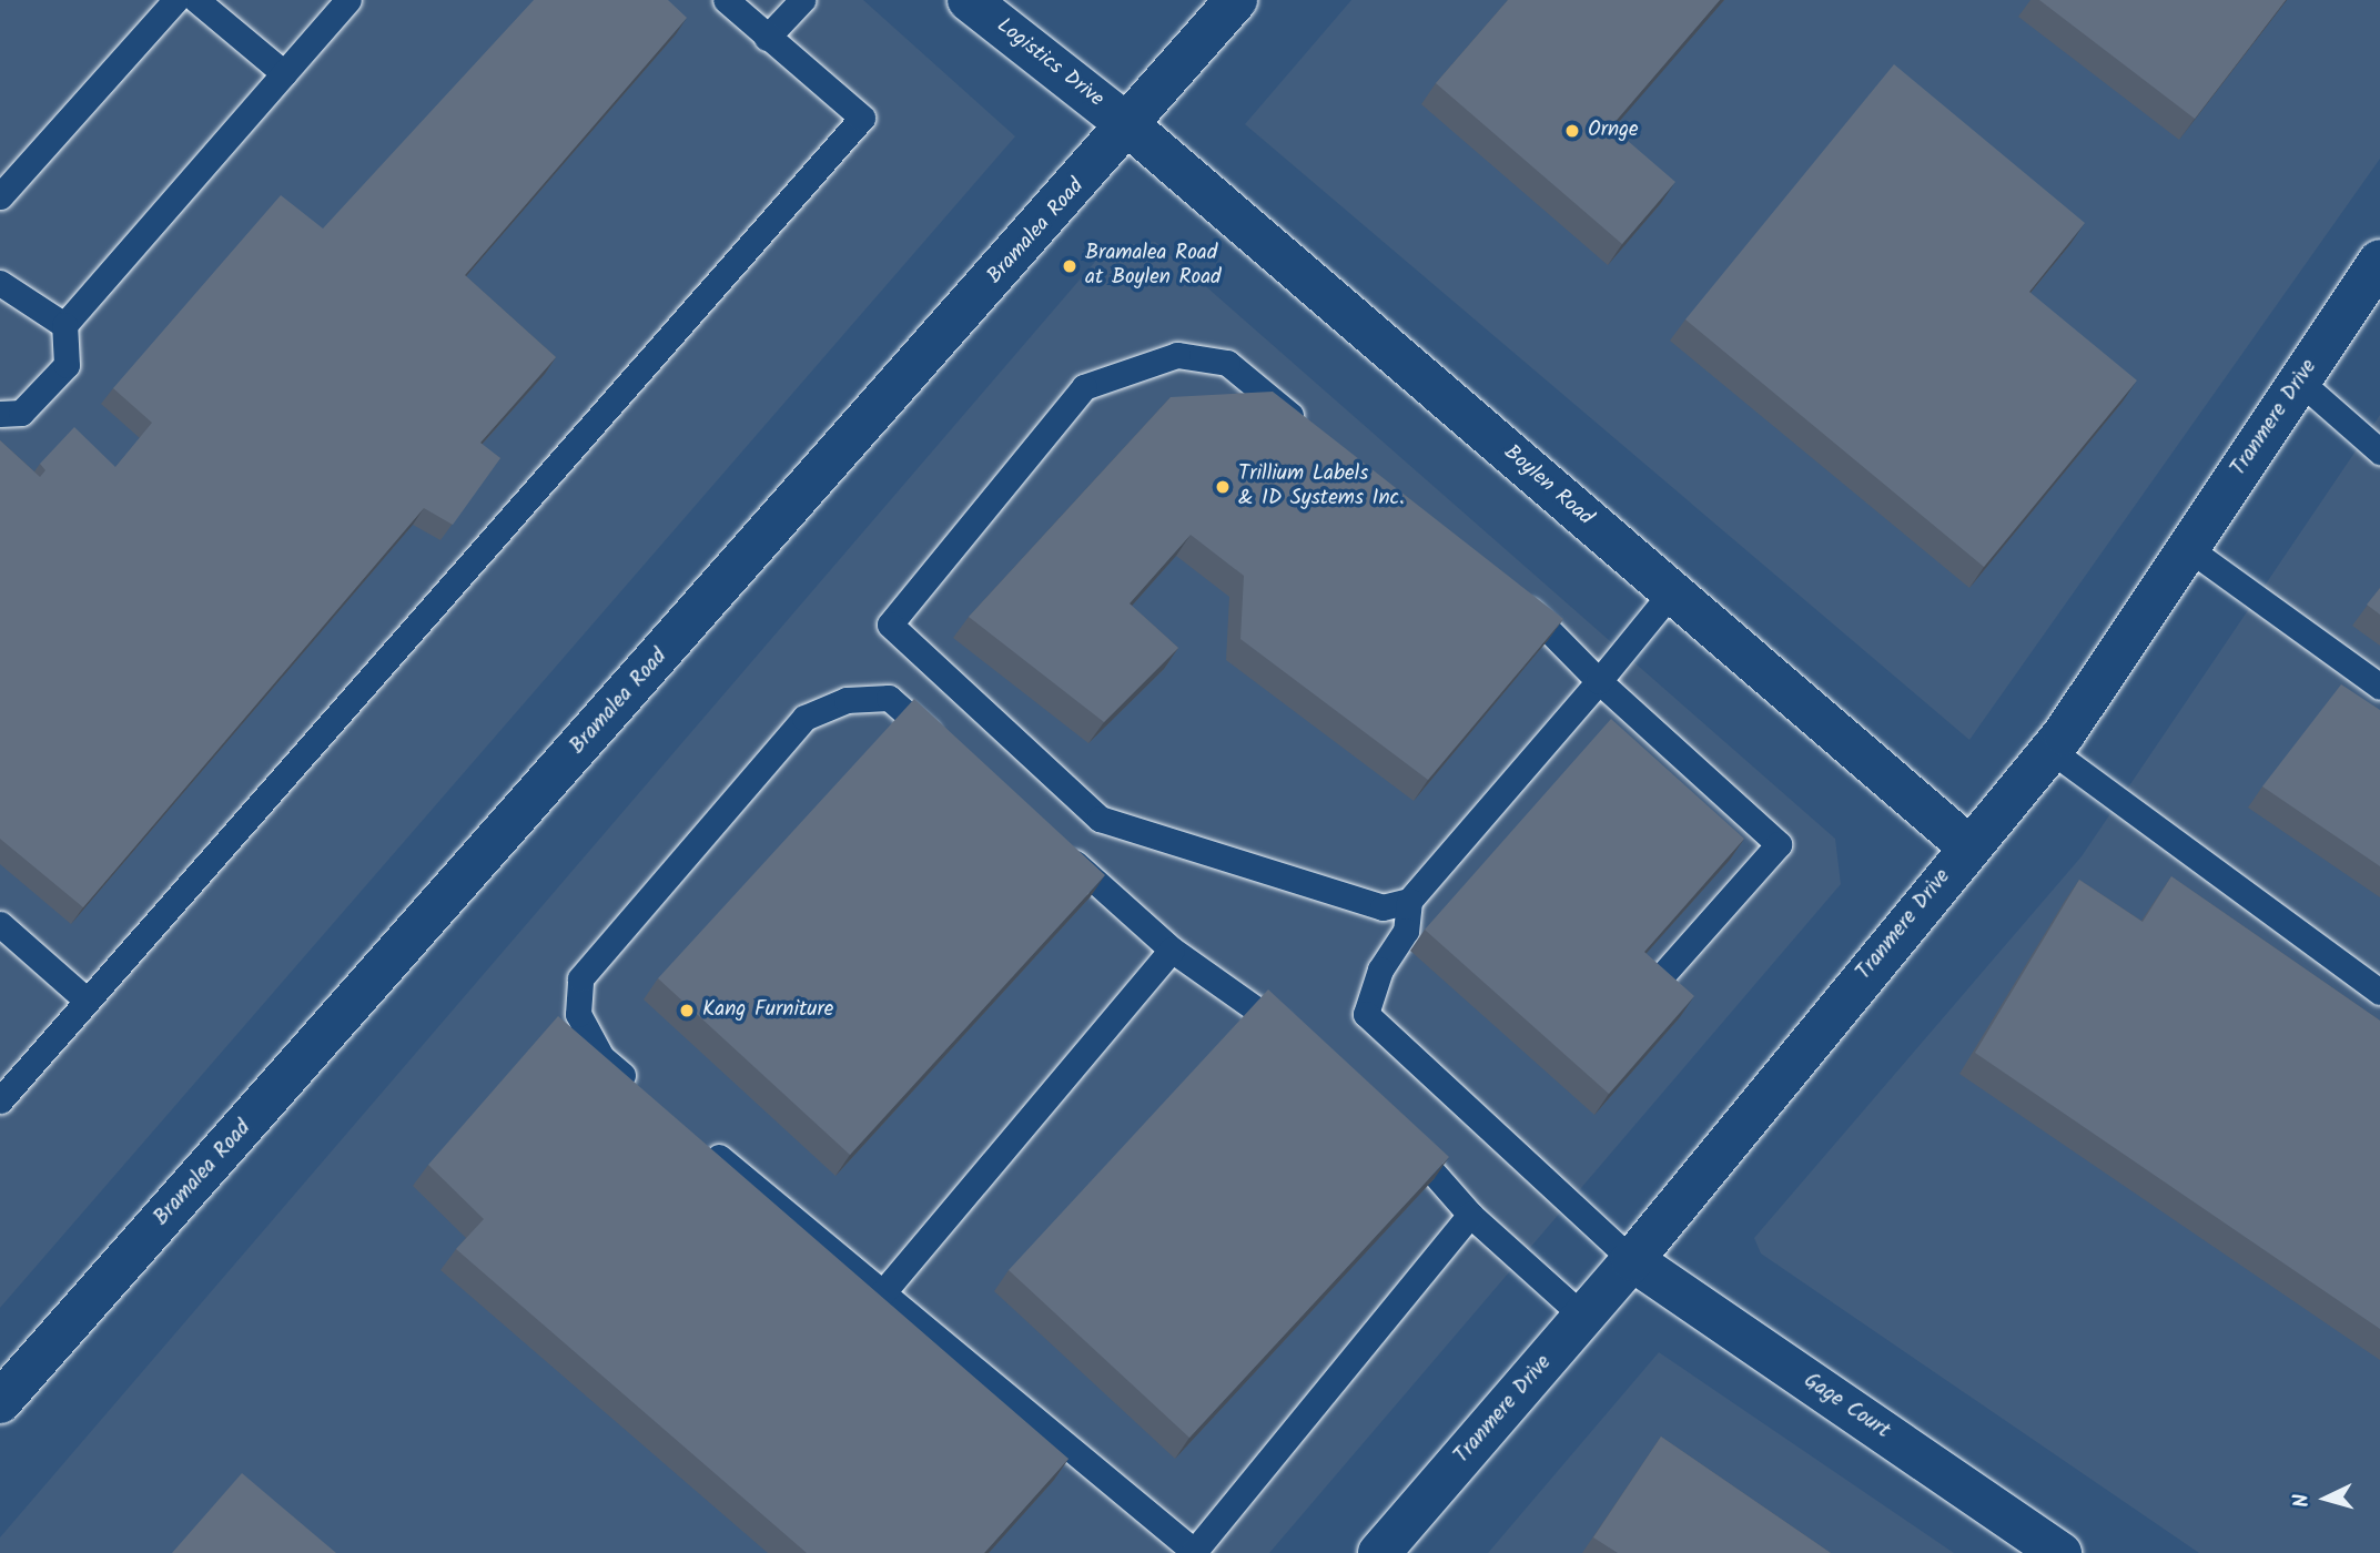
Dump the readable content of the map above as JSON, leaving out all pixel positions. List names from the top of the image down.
{
  "streets": {
    "street": [
      "Logistics Drive",
      "Bramalea Road",
      "Tranmere Drive",
      "Boylen Road",
      "Gage Court"
    ]
  },
  "crossings": [
    ["Logistics Drive", "Bramalea Road"],
    ["Logistics Drive", "Boylen Road"],
    ["Bramalea Road", "Boylen Road"],
    ["Tranmere Drive", "Boylen Road"],
    ["Tranmere Drive", "Gage Court"]
  ],
  "places": [
    "Ornge",
    "Bramalea Road at Boylen Road",
    "Trillium Labels & ID Systems Inc.",
    "Kang Furniture"
  ],
  "north": "left"
}
